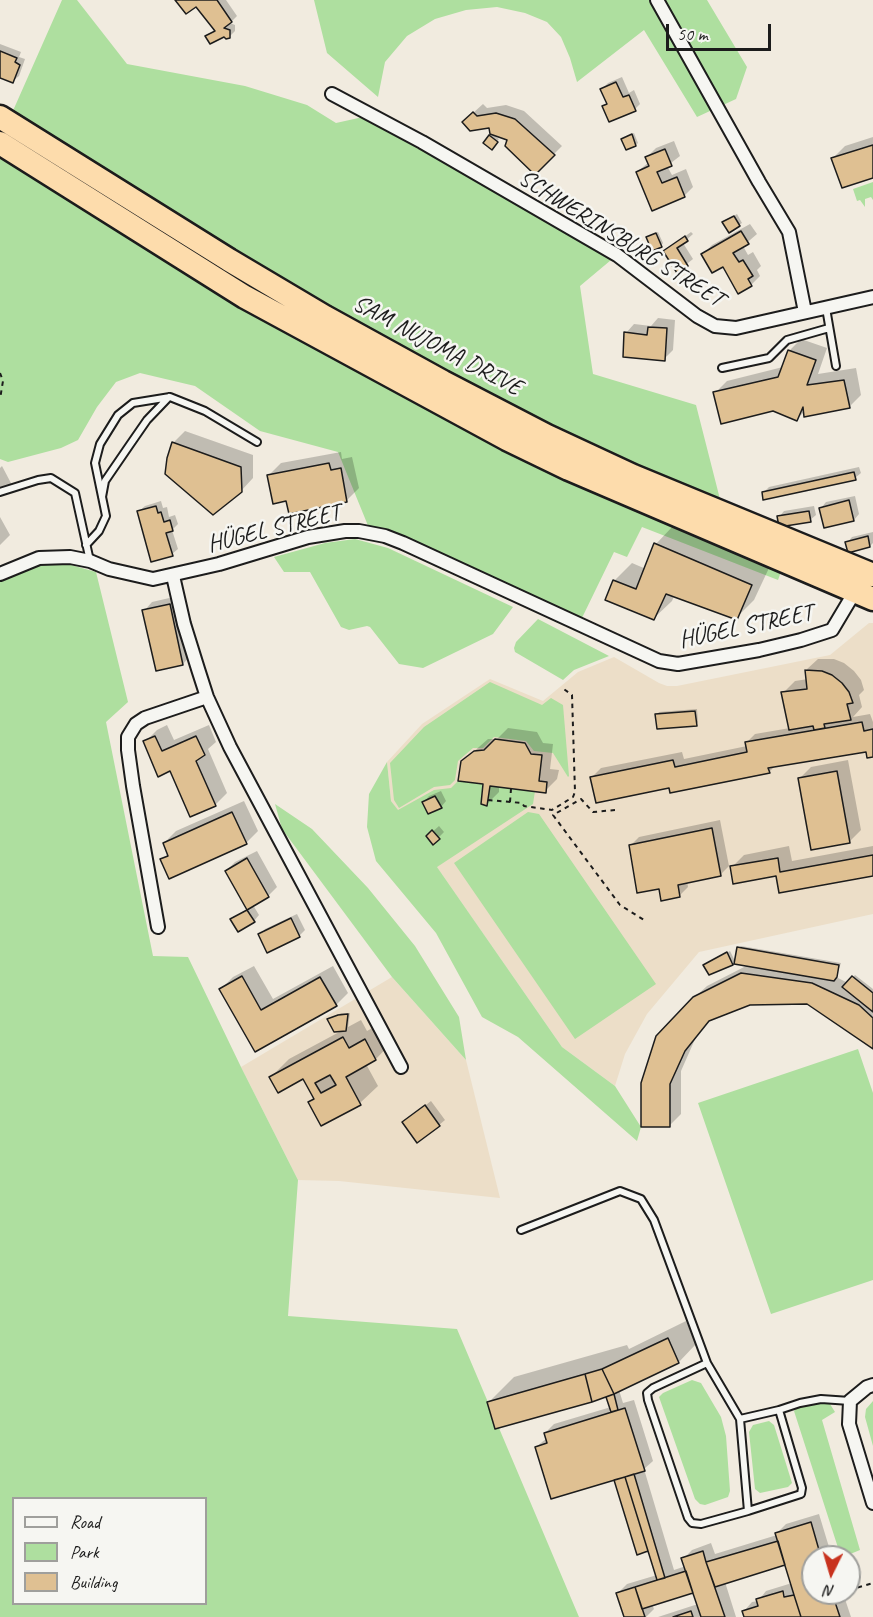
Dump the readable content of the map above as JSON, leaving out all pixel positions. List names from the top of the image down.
{
  "streets": {
    "highway": ["SAM NUJOMA DRIVE"],
    "street": ["SCHWERINSBURG STREET", "HÜGEL STREET"]
  },
  "crossings": [
    ["SAM NUJOMA DRIVE", "HÜGEL STREET"]
  ],
  "legend": ["Road", "Park", "Building"],
  "scale_bar": "50 m",
  "north": "bottom"
}
